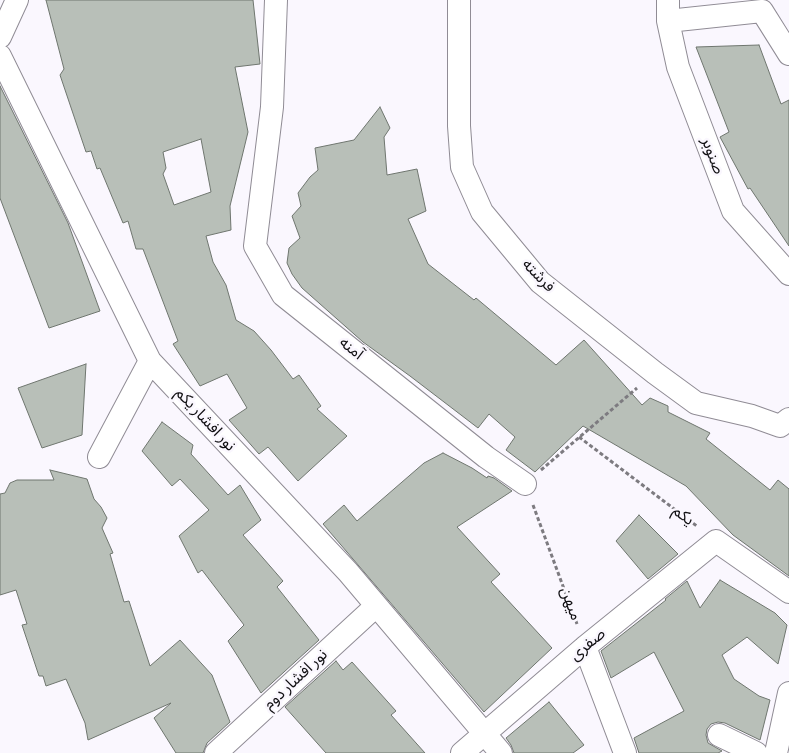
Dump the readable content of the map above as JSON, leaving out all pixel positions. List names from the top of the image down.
{
  "streets": {
    "street": [
      "صنوبر",
      "فرشته",
      "آمنه",
      "نور افشار یکم",
      "صفری",
      "نور افشار دوم"
    ],
    "path": ["یکم", "میهن"]
  },
  "crossings": [
    ["آمنه", "میهن"],
    ["نور افشار یکم", "صفری"],
    ["نور افشار یکم", "نور افشار دوم"],
    ["یکم", "صفری"],
    ["میهن", "صفری"]
  ]
}
